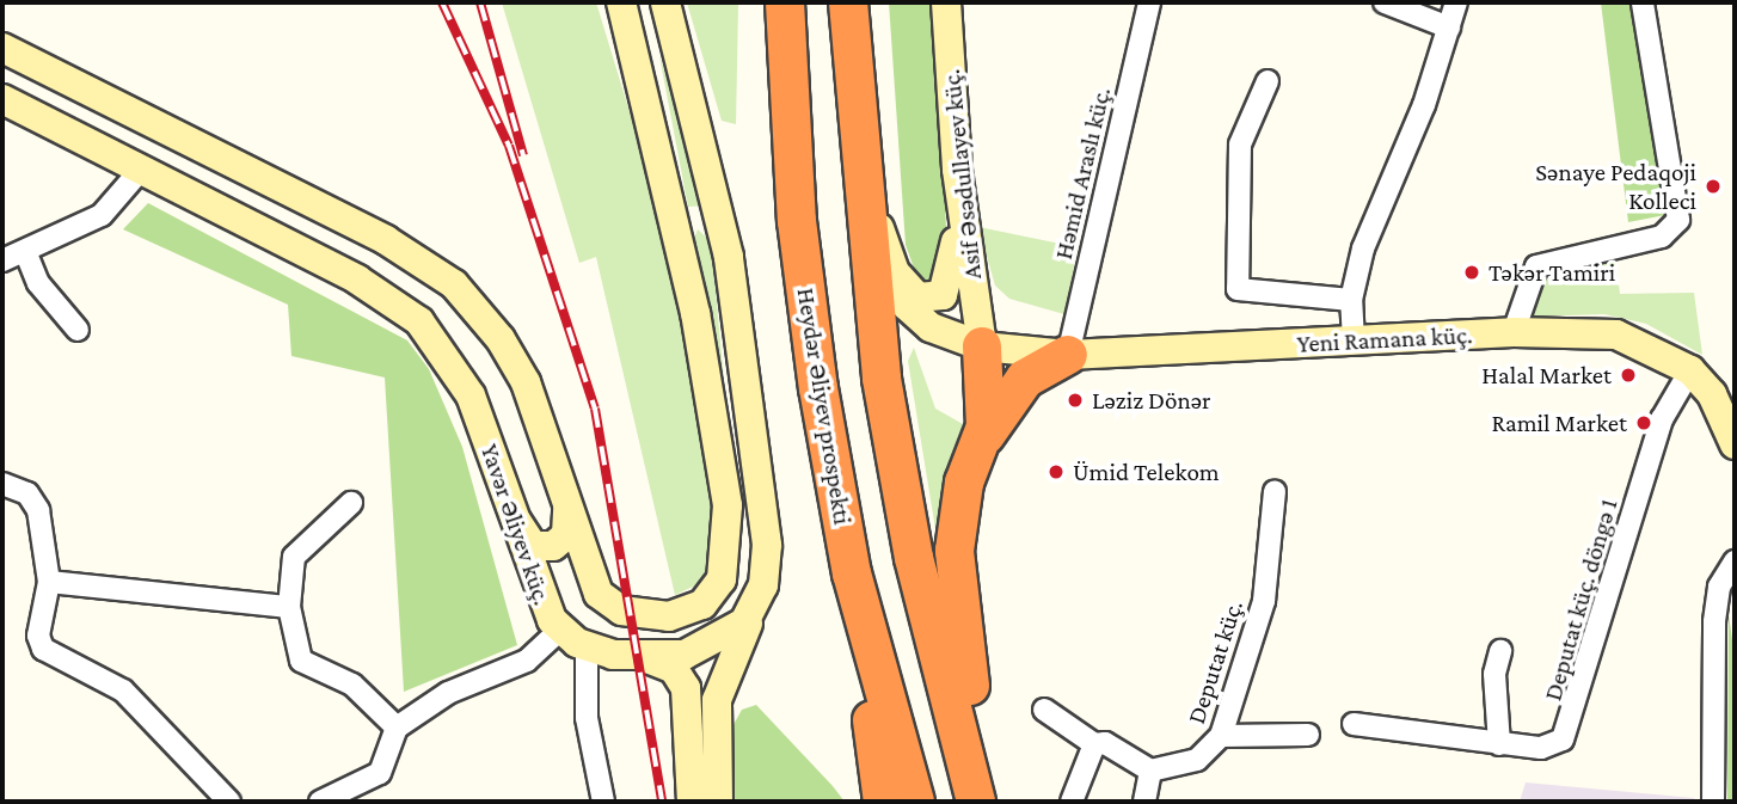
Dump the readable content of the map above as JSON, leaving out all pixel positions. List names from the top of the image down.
{
  "streets": {
    "highway": ["Heydər Əliyev prospekti"],
    "main road": ["Asif Əsədullayev küç.", "Yeni Ramana küç.", "Yavər Əliyev küç."],
    "street": ["Həmid Araslı küç.", "Deputat küç. döngə 1", "Deputat küç."]
  },
  "crossings": [
    ["Həmid Araslı küç.", "Yeni Ramana küç."],
    ["Asif Əsədullayev küç.", "Yeni Ramana küç."],
    ["Yeni Ramana küç.", "Deputat küç. döngə 1"]
  ],
  "places": [
    "Sənaye Pedaqoji Kolleci",
    "Təkər Tamiri",
    "Halal Market",
    "Ləziz Dönər",
    "Ramil Market",
    "Ümid Telekom"
  ]
}
